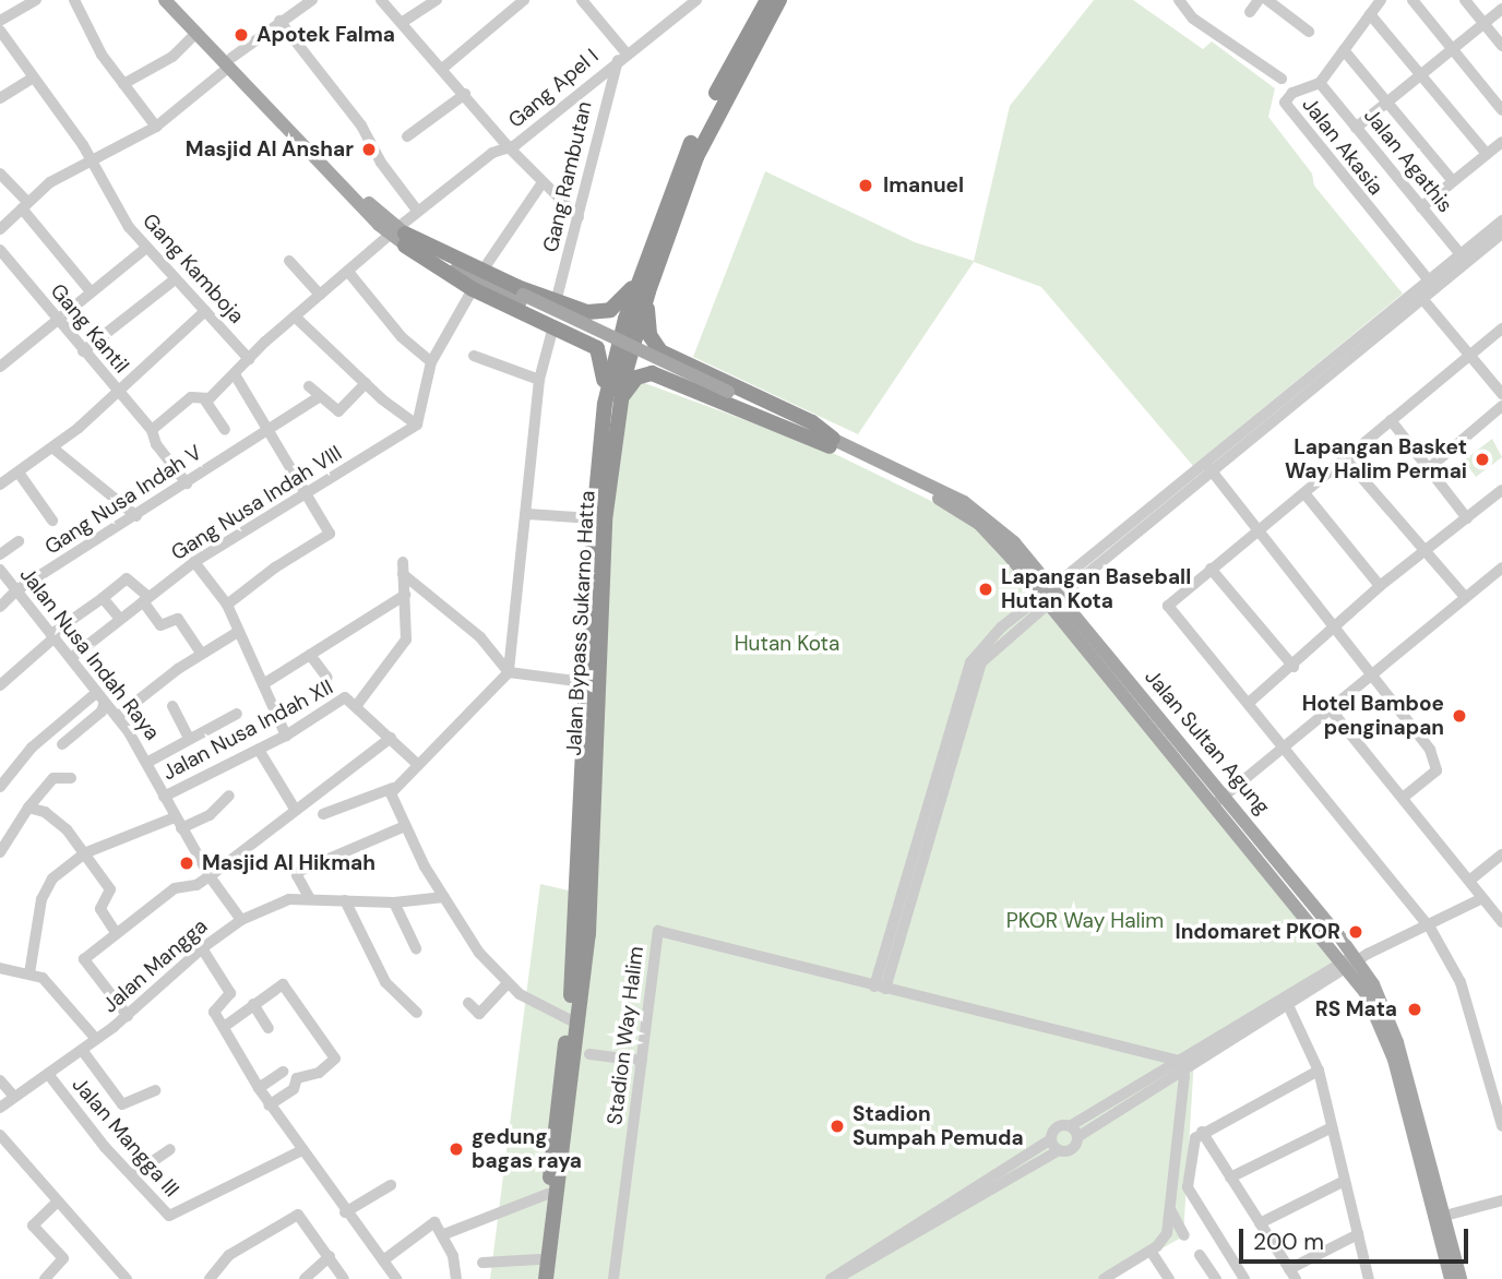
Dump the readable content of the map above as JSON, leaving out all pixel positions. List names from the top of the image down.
{
  "streets": {
    "highway": ["Jalan Bypass Sukarno Hatta"],
    "main road": ["Jalan Sultan Agung"],
    "street": [
      "Gang Apel I",
      "Jalan Akasia",
      "Jalan Agathis",
      "Gang Rambutan",
      "Gang Kamboja",
      "Gang Kantil",
      "Gang Nusa Indah V",
      "Gang Nusa Indah VIII",
      "Jalan Nusa Indah Raya",
      "Jalan Nusa Indah XII",
      "Jalan Mangga",
      "Stadion Way Halim",
      "Jalan Mangga III"
    ]
  },
  "crossings": [
    ["Gang Apel I", "Gang Rambutan"],
    ["Gang Apel I", "Gang Kamboja"],
    ["Gang Apel I", "Jalan Sultan Agung"],
    ["Jalan Akasia", "Jalan Agathis"],
    ["Gang Kantil", "Gang Nusa Indah V"],
    ["Gang Nusa Indah V", "Jalan Nusa Indah Raya"],
    ["Gang Nusa Indah VIII", "Jalan Nusa Indah Raya"],
    ["Jalan Nusa Indah Raya", "Jalan Nusa Indah XII"],
    ["Jalan Nusa Indah Raya", "Jalan Mangga"],
    ["Jalan Mangga", "Jalan Mangga III"]
  ],
  "parks": ["Hutan Kota", "PKOR Way Halim"],
  "places": [
    "Apotek Falma",
    "Masjid Al Anshar",
    "Imanuel",
    "Lapangan Basket Way Halim Permai",
    "Lapangan Baseball Hutan Kota",
    "Hotel Bamboe penginapan",
    "Masjid Al Hikmah",
    "Indomaret PKOR",
    "RS Mata",
    "Stadion Sumpah Pemuda",
    "gedung bagas raya"
  ],
  "scale_bar": "200 m"
}
